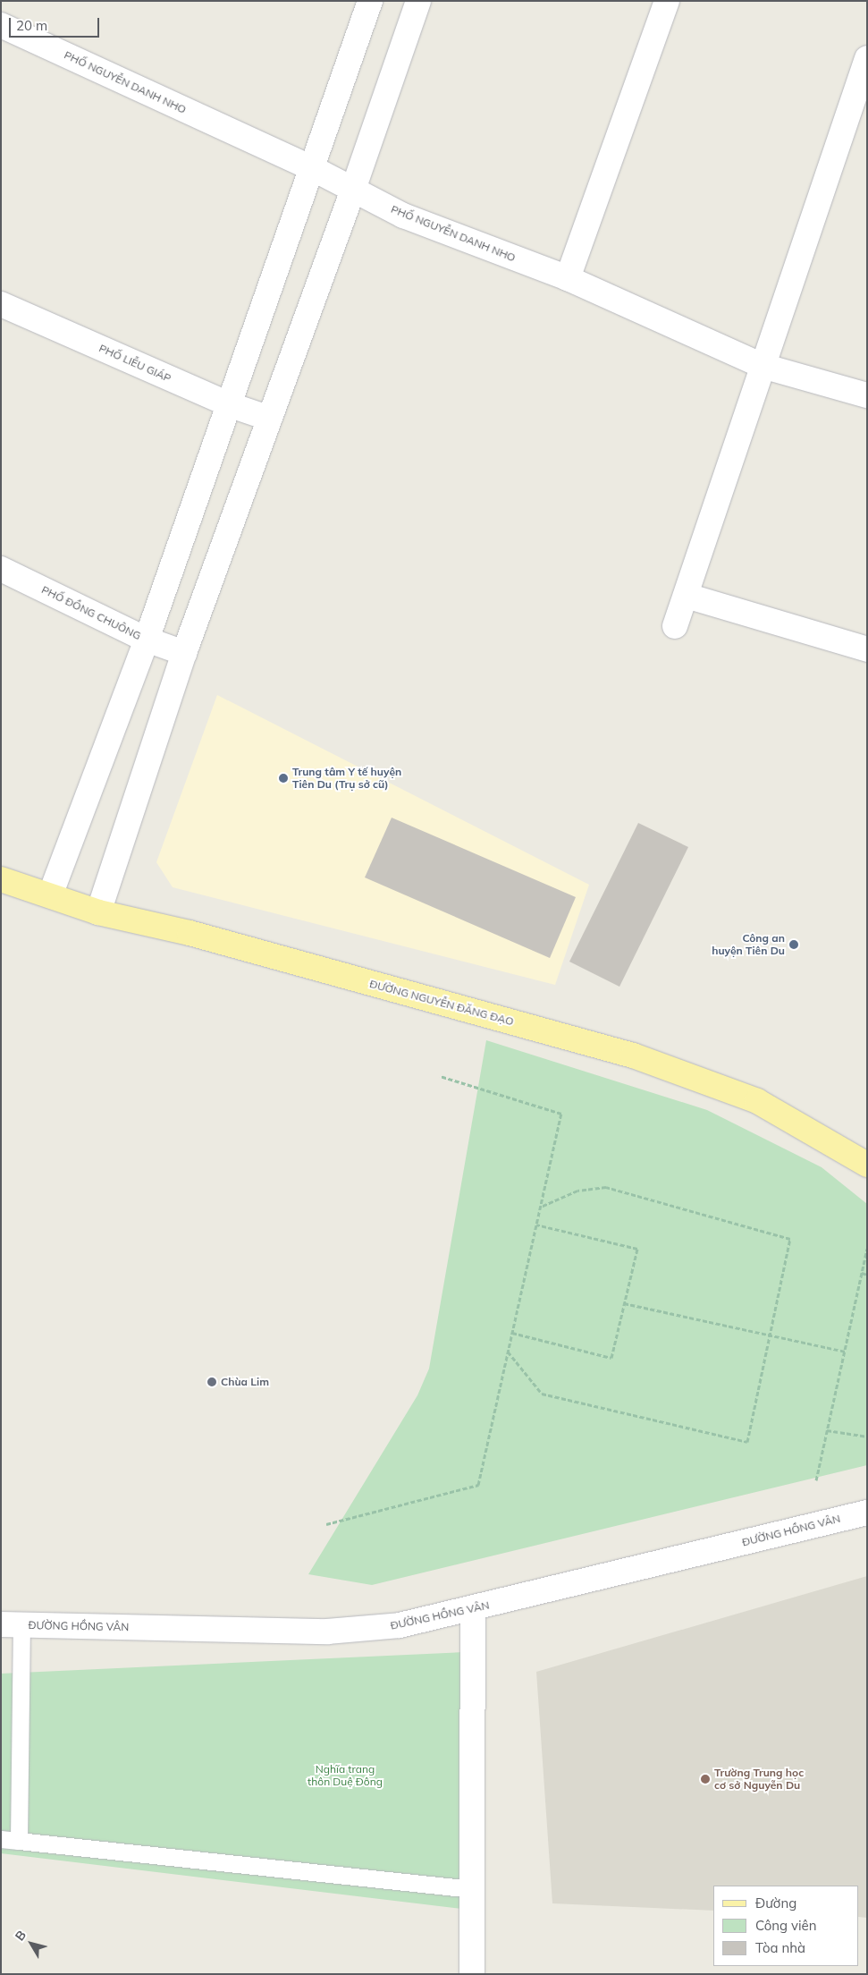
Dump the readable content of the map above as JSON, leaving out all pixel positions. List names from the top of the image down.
{
  "streets": {
    "main road": ["ĐƯỜNG NGUYỄN ĐĂNG ĐẠO"],
    "street": [
      "PHỐ NGUYỄN DANH NHO",
      "PHỐ LIỄU GIÁP",
      "PHỐ ĐỒNG CHUÔNG",
      "ĐƯỜNG HỒNG VÂN"
    ]
  },
  "parks": ["Nghĩa trang thôn Duệ Đông"],
  "places": [
    "Trung tâm Y tế huyện Tiên Du (Trụ sở cũ)",
    "Công an huyện Tiên Du",
    "Chùa Lim",
    "Trường Trung học cơ sở Nguyễn Du"
  ],
  "legend": ["Đường", "Công viên", "Tòa nhà"],
  "scale_bar": "20 m",
  "north": "top left"
}
